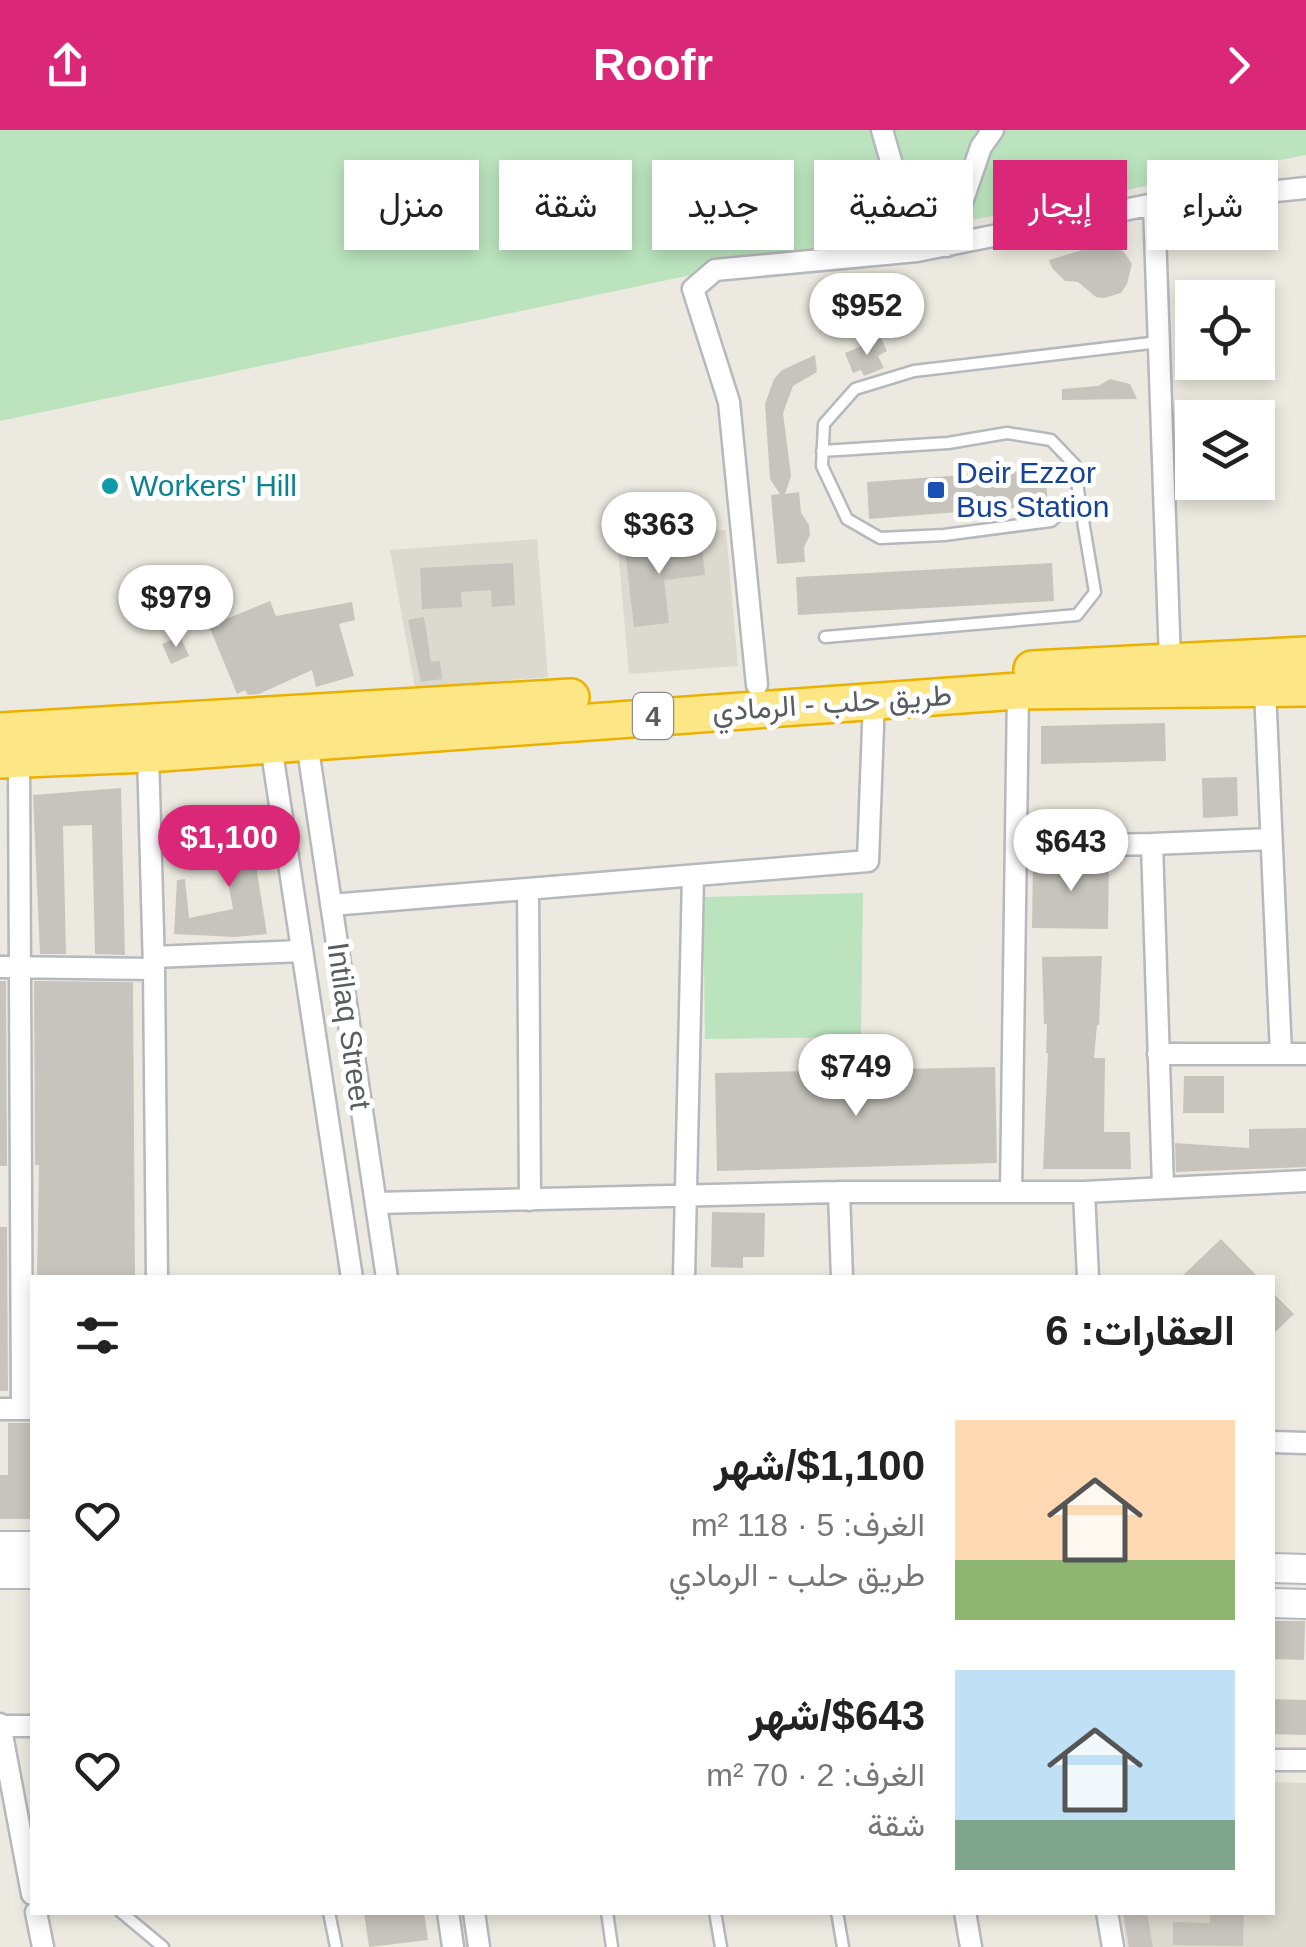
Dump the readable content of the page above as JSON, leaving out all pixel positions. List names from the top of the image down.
{
  "streets": {
    "highway": ["طريق حلب - الرمادي", "4"],
    "street": ["Intilaq Street"]
  },
  "crossings": [
    ["طريق حلب - الرمادي", "Intilaq Street"]
  ],
  "places": {
    "other": ["Workers' Hill"],
    "transit": ["Deir Ezzor Bus Station"]
  },
  "page": {
    "header": "Roofr",
    "chip": [
      "شراء",
      "إيجار",
      "تصفية",
      "جديد",
      "شقة",
      "منزل"
    ],
    "price": [
      "$952",
      "$363",
      "$979",
      "$1,100",
      "$643",
      "$749"
    ],
    "heading": "العقارات: 6",
    "list": [
      {
        "name": "$1,100/شهر",
        "note": "الغرف: 5 · 118 m² · طريق حلب - الرمادي"
      },
      {
        "name": "$643/شهر",
        "note": "الغرف: 2 · 70 m² · شقة"
      }
    ]
  }
}
